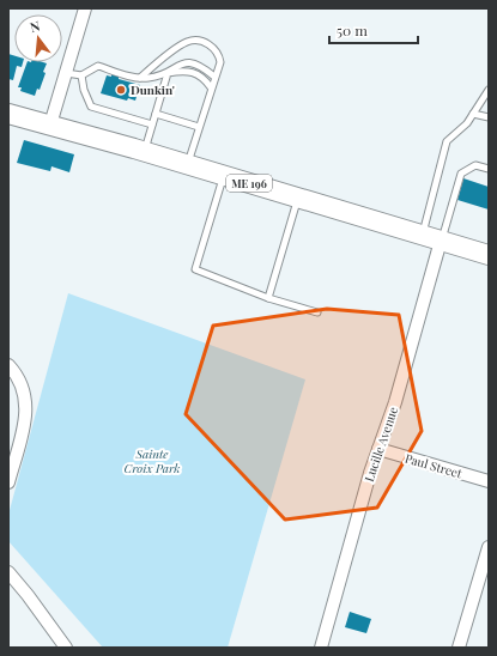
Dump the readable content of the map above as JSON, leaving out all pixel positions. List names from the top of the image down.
{
  "streets": {
    "highway": ["ME 196"],
    "street": ["Lucille Avenue", "Paul Street"]
  },
  "crossings": [
    ["ME 196", "Lucille Avenue"],
    ["Lucille Avenue", "Paul Street"]
  ],
  "parks": ["Sainte Croix Park"],
  "places": ["Dunkin'"],
  "scale_bar": "50 m",
  "north": "top"
}
